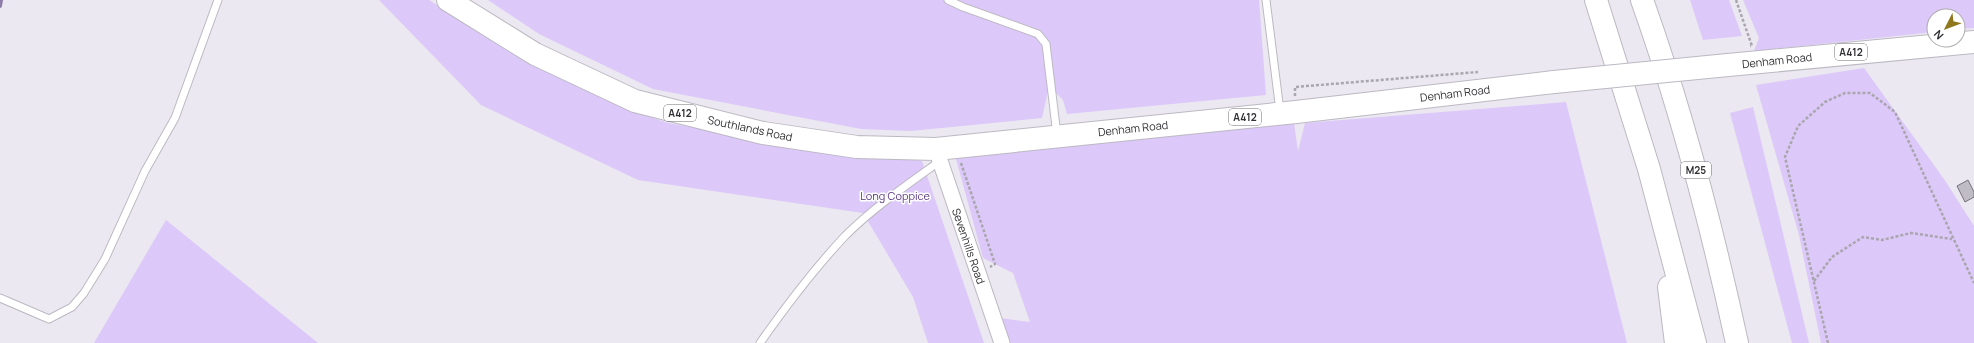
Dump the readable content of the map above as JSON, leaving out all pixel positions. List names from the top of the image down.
{
  "streets": {
    "main road": [
      "A412",
      "Denham Road",
      "Southlands Road",
      "M25"
    ],
    "street": ["Sevenhills Road"]
  },
  "crossings": [
    ["Denham Road", "Southlands Road"],
    ["Denham Road", "Sevenhills Road"],
    ["Southlands Road", "Sevenhills Road"]
  ],
  "parks": ["Long Coppice"],
  "north": "bottom left"
}
